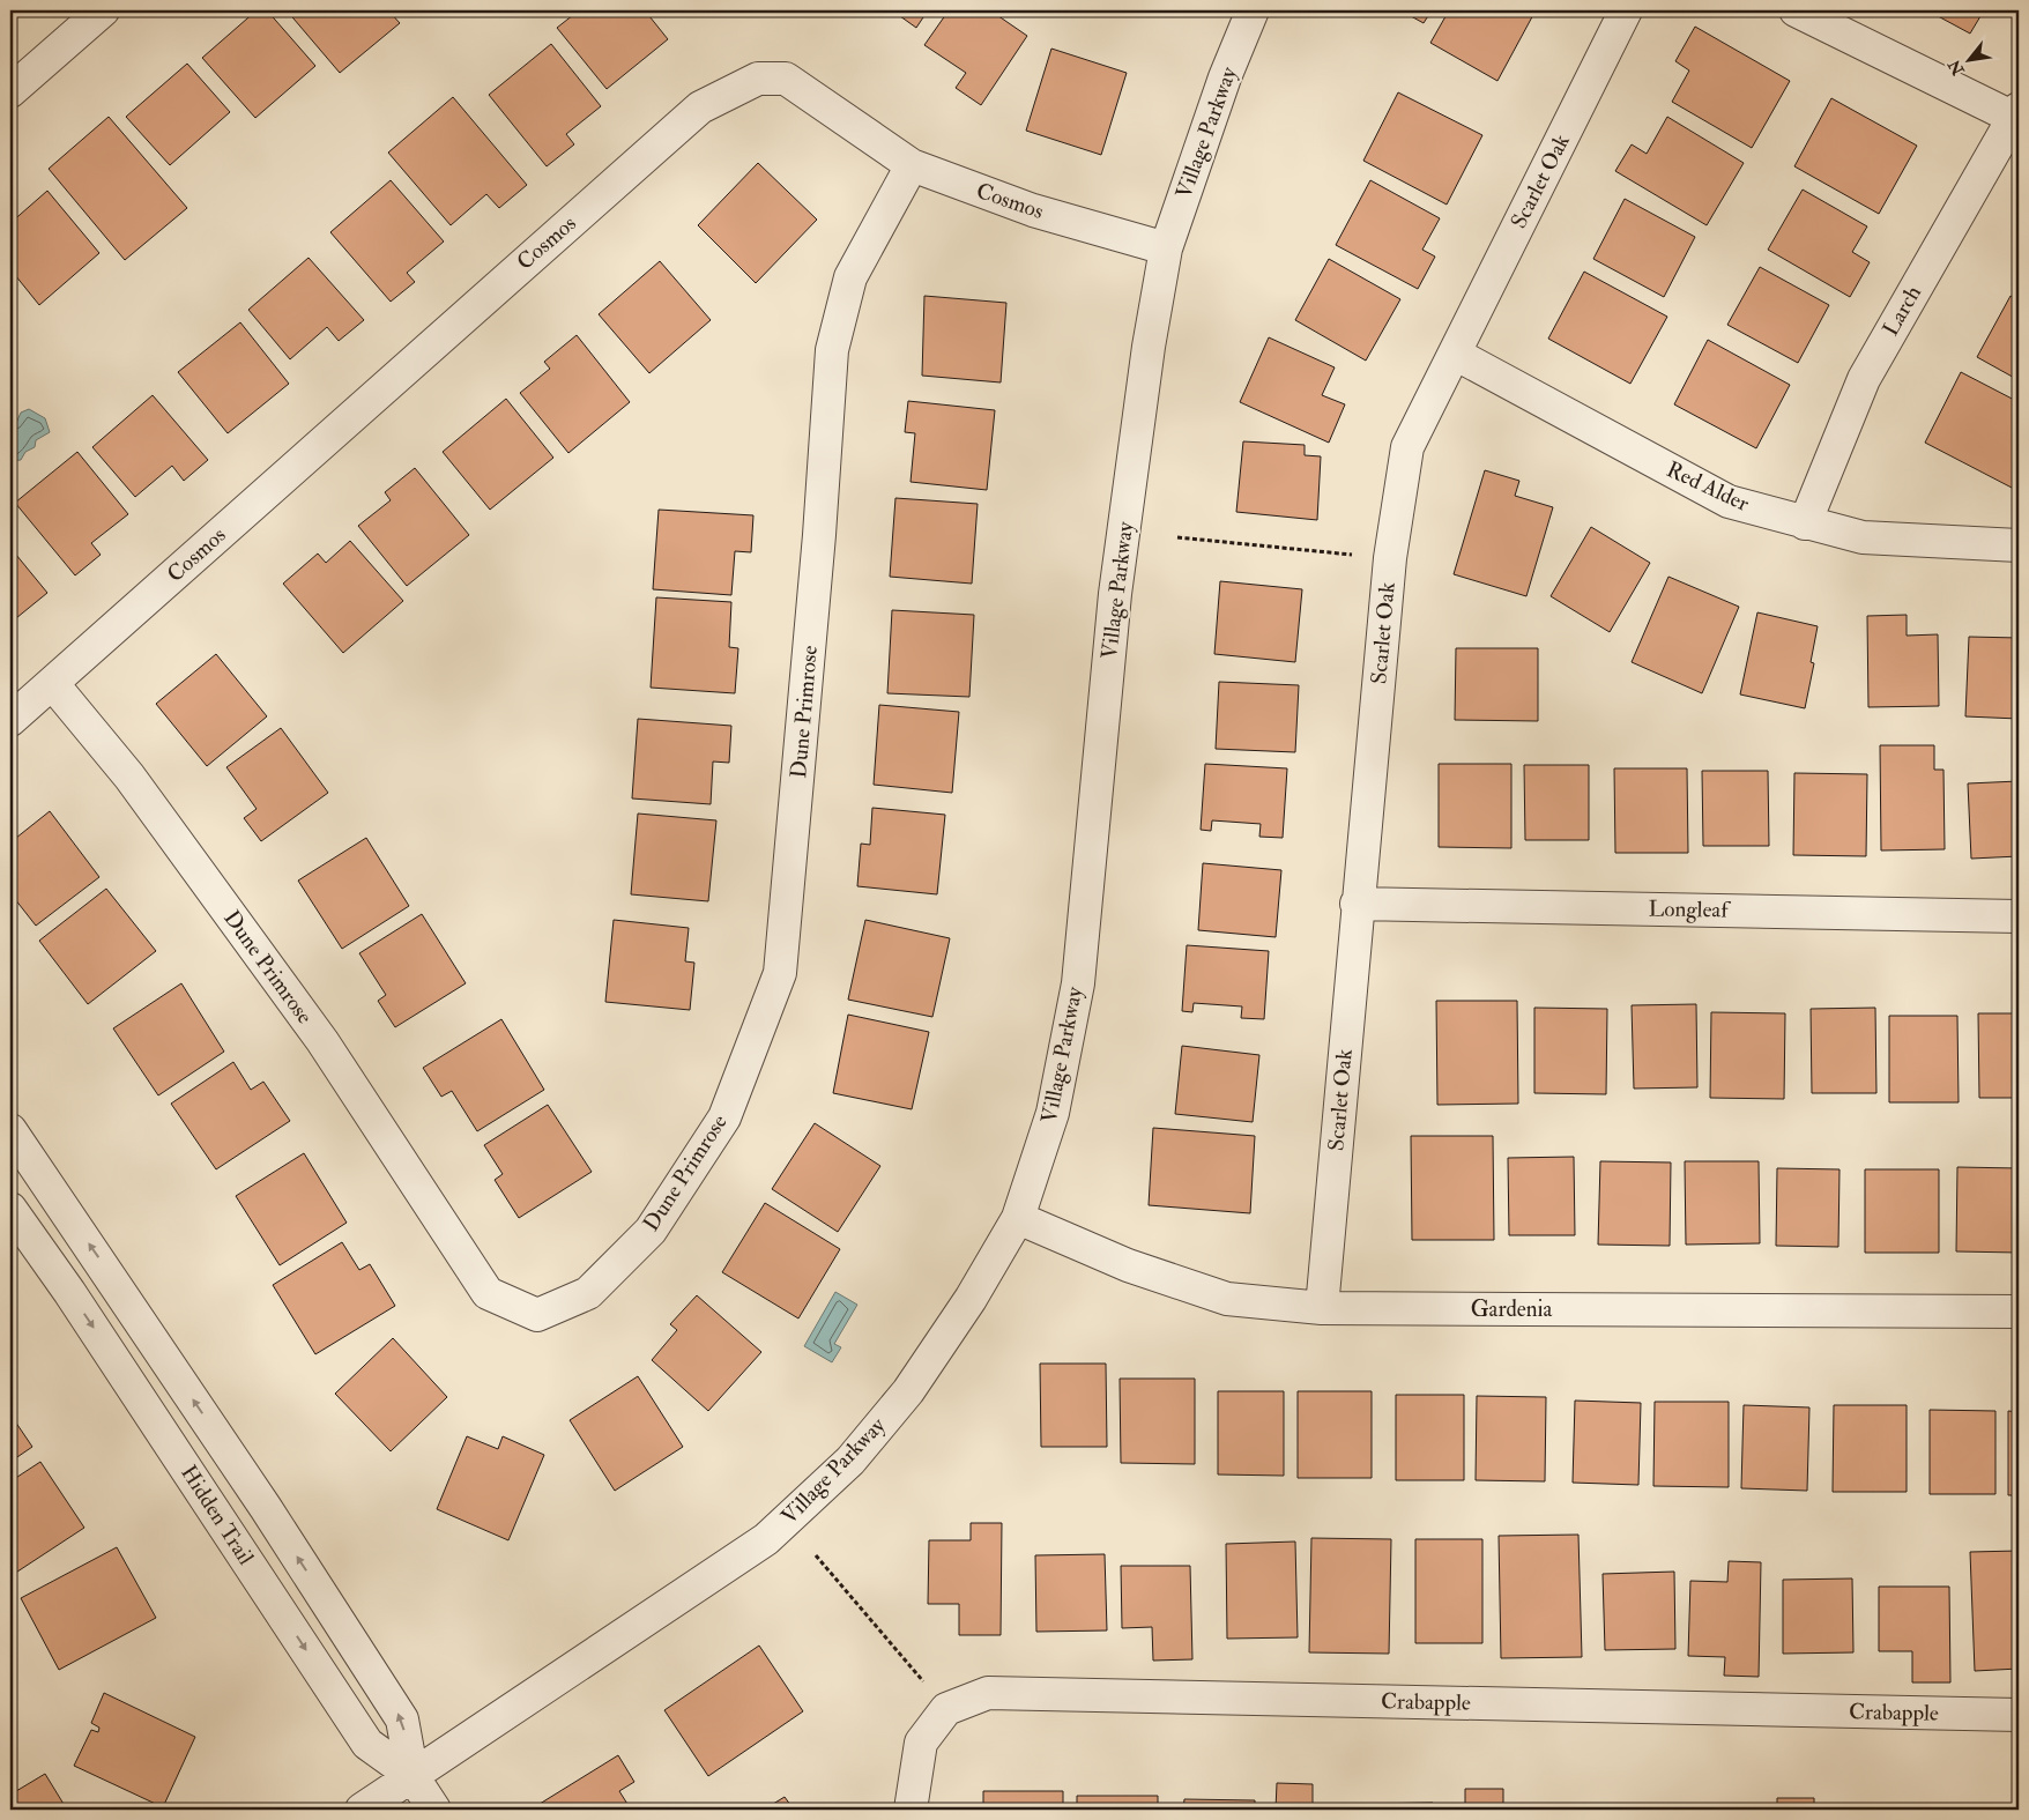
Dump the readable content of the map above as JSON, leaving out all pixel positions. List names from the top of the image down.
{
  "streets": {
    "street": [
      "Village Parkway",
      "Scarlet Oak",
      "Cosmos",
      "Larch",
      "Red Alder",
      "Dune Primrose",
      "Longleaf",
      "Gardenia",
      "Hidden Trail",
      "Crabapple"
    ]
  },
  "crossings": [
    ["Village Parkway", "Cosmos"],
    ["Village Parkway", "Gardenia"],
    ["Village Parkway", "Hidden Trail"],
    ["Scarlet Oak", "Red Alder"],
    ["Scarlet Oak", "Longleaf"],
    ["Scarlet Oak", "Gardenia"],
    ["Cosmos", "Dune Primrose"],
    ["Larch", "Red Alder"]
  ],
  "north": "bottom left"
}
